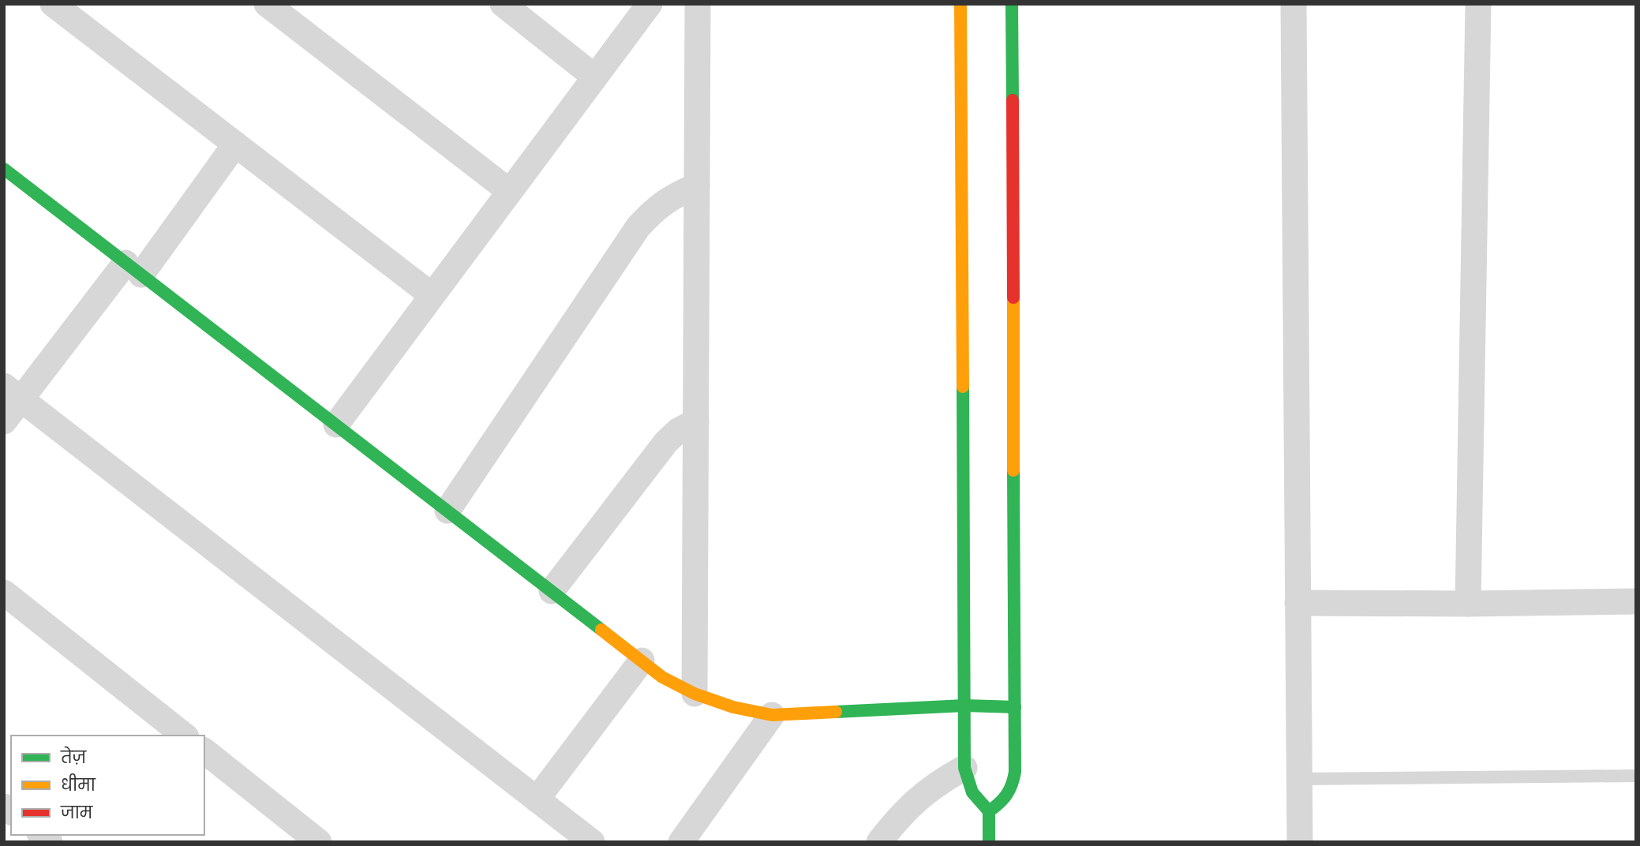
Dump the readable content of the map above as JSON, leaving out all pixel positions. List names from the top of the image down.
{
  "legend": ["तेज़", "धीमा", "जाम"]
}
